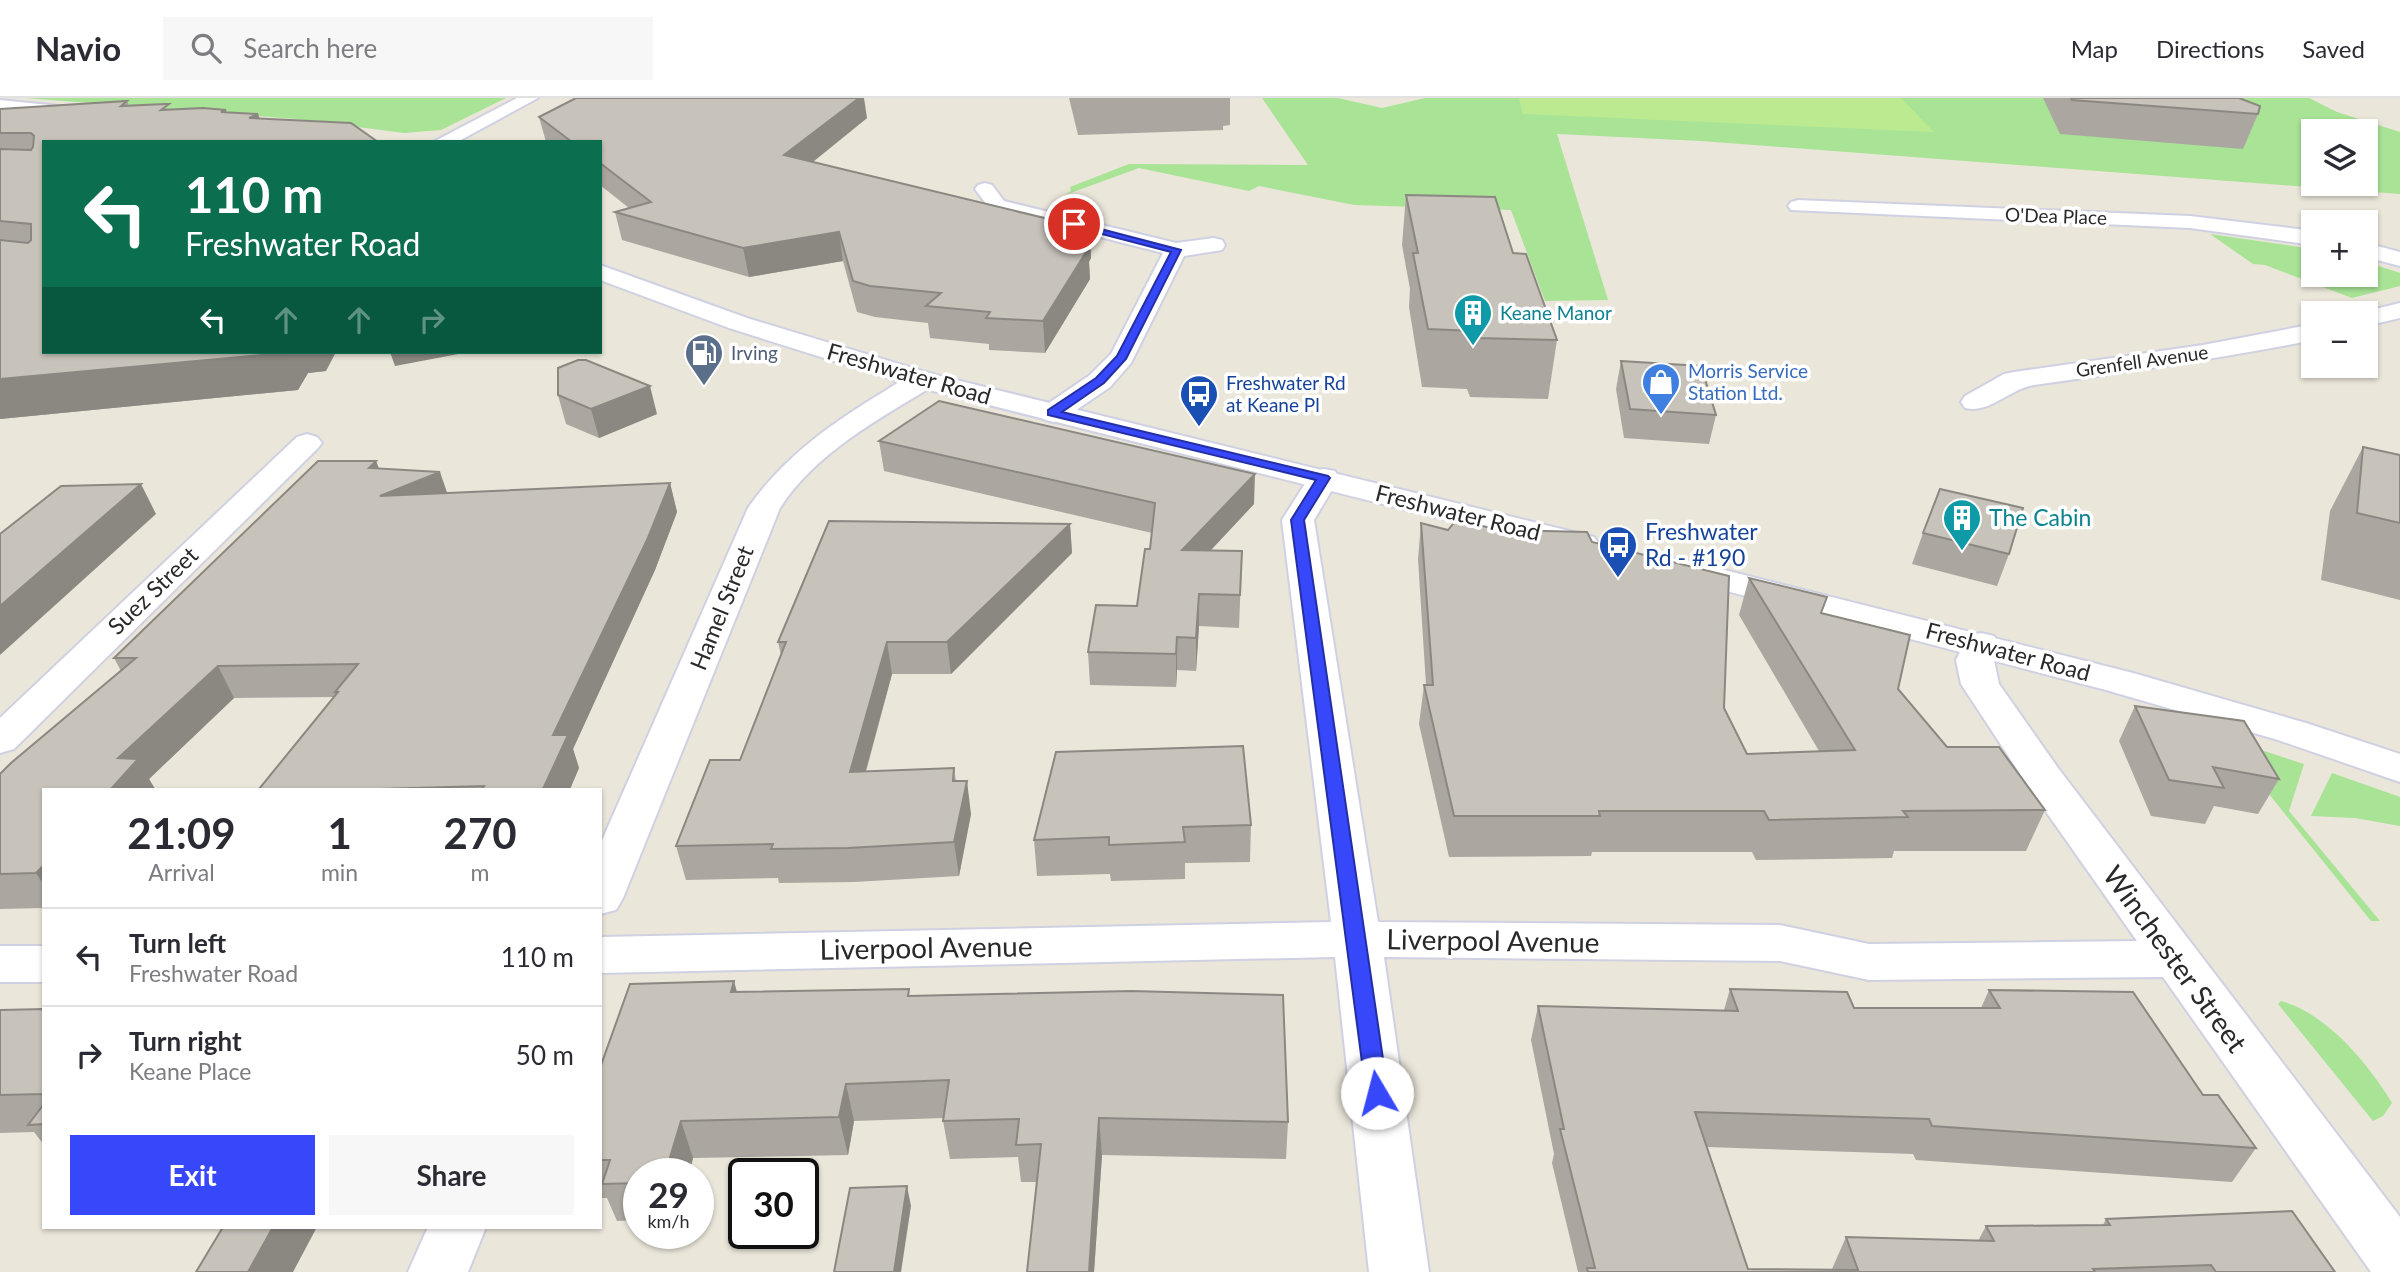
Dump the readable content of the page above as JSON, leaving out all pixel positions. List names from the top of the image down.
{
  "streets": {
    "street": [
      "O'Dea Place",
      "Grenfell Avenue",
      "Freshwater Road",
      "Suez Street",
      "Hamel Street",
      "Liverpool Avenue",
      "Winchester Street"
    ]
  },
  "crossings": [
    ["Freshwater Road", "Hamel Street"],
    ["Freshwater Road", "Winchester Street"],
    ["Liverpool Avenue", "Winchester Street"]
  ],
  "places": {
    "building": ["Keane Manor", "The Cabin"],
    "fuel station": ["Irving"],
    "shop": ["Morris Service Station Ltd."],
    "bus stop": ["Freshwater Rd at Keane Pl", "Freshwater Rd - #190"]
  },
  "page": {
    "header": "Navio",
    "search": "Search here",
    "nav": ["Map", "Directions", "Saved"],
    "map_buttons": ["+", "−"],
    "turn": ["110 m", "Freshwater Road"],
    "eta": [
      "21:09",
      "Arrival",
      "1",
      "min",
      "270",
      "m"
    ],
    "list": [
      {
        "name": "Turn left",
        "note": "Freshwater Road",
        "value": "110 m"
      },
      {
        "name": "Turn right",
        "note": "Keane Place",
        "value": "50 m"
      }
    ],
    "buttons": ["Exit", "Share"],
    "speed": "29 km/h",
    "limit": "30"
  }
}
